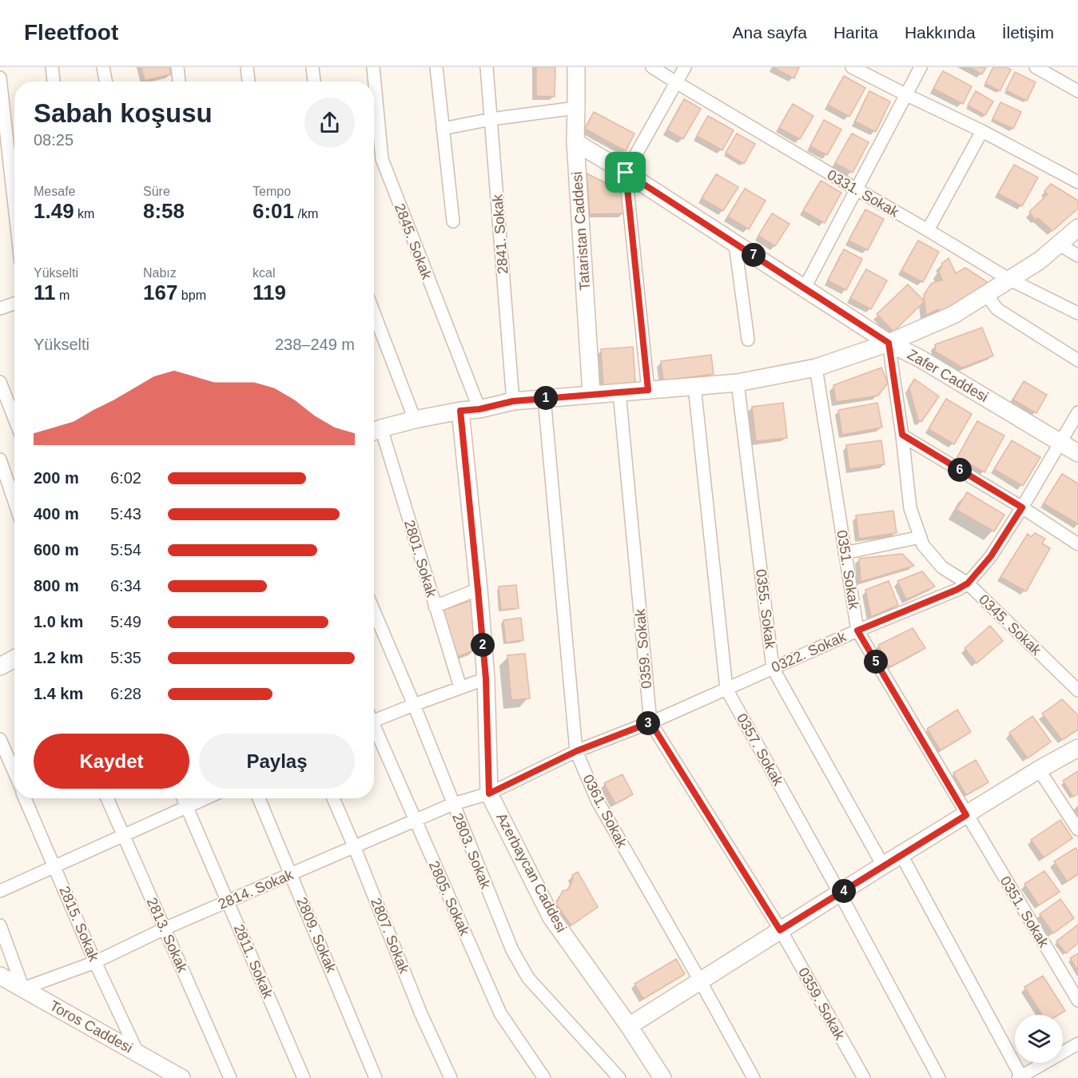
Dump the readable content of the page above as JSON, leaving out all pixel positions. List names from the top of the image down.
{
  "streets": {
    "street": [
      "0331. Sokak",
      "Tataristan Caddesi",
      "2841. Sokak",
      "2845. Sokak",
      "Zafer Caddesi",
      "2801. Sokak",
      "0351. Sokak",
      "0355. Sokak",
      "0345. Sokak",
      "0359. Sokak",
      "0322. Sokak",
      "0357. Sokak",
      "0361. Sokak",
      "2803. Sokak",
      "Azerbaycan Caddesi",
      "2814. Sokak",
      "2805. Sokak",
      "2815. Sokak",
      "2813. Sokak",
      "2809. Sokak",
      "2807. Sokak",
      "2811. Sokak",
      "Toros Caddesi"
    ]
  },
  "crossings": [
    ["Tataristan Caddesi", "Zafer Caddesi"],
    ["Zafer Caddesi", "0345. Sokak"],
    ["Zafer Caddesi", "0322. Sokak"],
    ["0351. Sokak", "0322. Sokak"],
    ["0355. Sokak", "0322. Sokak"],
    ["0345. Sokak", "0322. Sokak"],
    ["0359. Sokak", "0322. Sokak"],
    ["0322. Sokak", "0357. Sokak"],
    ["0322. Sokak", "0361. Sokak"],
    ["0322. Sokak", "Azerbaycan Caddesi"],
    ["0322. Sokak", "2814. Sokak"],
    ["2803. Sokak", "2814. Sokak"],
    ["Azerbaycan Caddesi", "2814. Sokak"],
    ["2814. Sokak", "2805. Sokak"],
    ["2814. Sokak", "2815. Sokak"],
    ["2814. Sokak", "2813. Sokak"],
    ["2814. Sokak", "2809. Sokak"],
    ["2814. Sokak", "2807. Sokak"],
    ["2814. Sokak", "2811. Sokak"],
    ["2814. Sokak", "Toros Caddesi"],
    ["2815. Sokak", "Toros Caddesi"]
  ],
  "page": {
    "header": "Fleetfoot",
    "nav": [
      "Ana sayfa",
      "Harita",
      "Hakkında",
      "İletişim"
    ],
    "heading": ["Sabah koşusu", "08:25"],
    "stats": [
      ["Mesafe", "1.49 km"],
      ["Süre", "8:58"],
      ["Tempo", "6:01 /km"],
      ["Yükselti", "11 m"],
      ["Nabız", "167 bpm"],
      ["kcal", "119"]
    ],
    "pins": [
      "7",
      "1",
      "6",
      "2",
      "5",
      "3",
      "4"
    ],
    "chart": ["Yükselti", "238–249 m"],
    "list": [
      {
        "name": "200 m",
        "note": "6:02"
      },
      {
        "name": "400 m",
        "note": "5:43"
      },
      {
        "name": "600 m",
        "note": "5:54"
      },
      {
        "name": "800 m",
        "note": "6:34"
      },
      {
        "name": "1.0 km",
        "note": "5:49"
      },
      {
        "name": "1.2 km",
        "note": "5:35"
      },
      {
        "name": "1.4 km",
        "note": "6:28"
      }
    ],
    "buttons": ["Kaydet", "Paylaş"]
  }
}
